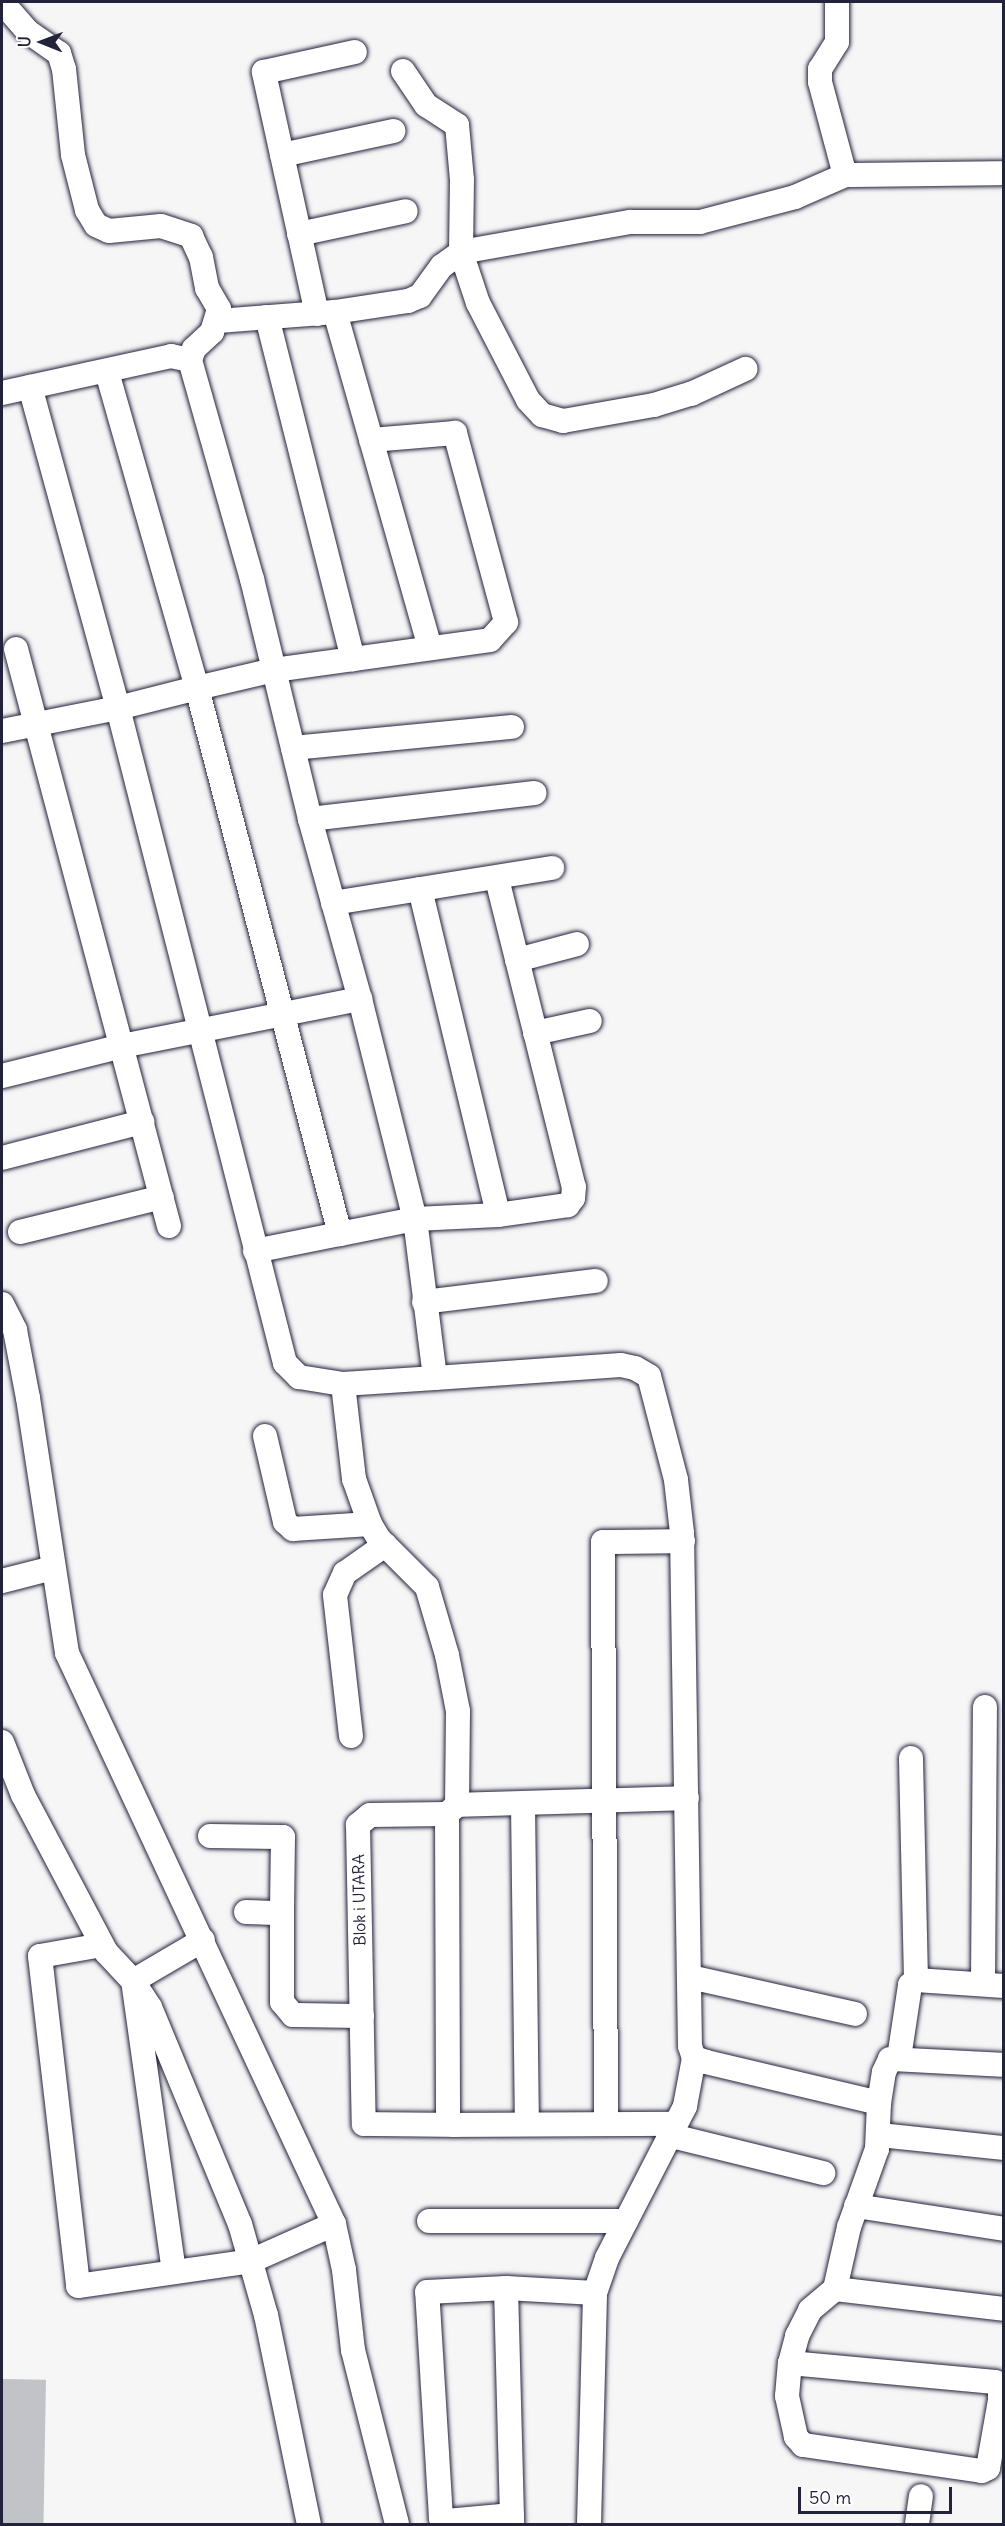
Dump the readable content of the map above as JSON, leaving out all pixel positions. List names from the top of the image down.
{
  "streets": {
    "street": ["Blok i UTARA"]
  },
  "scale_bar": "50 m",
  "north": "left"
}
